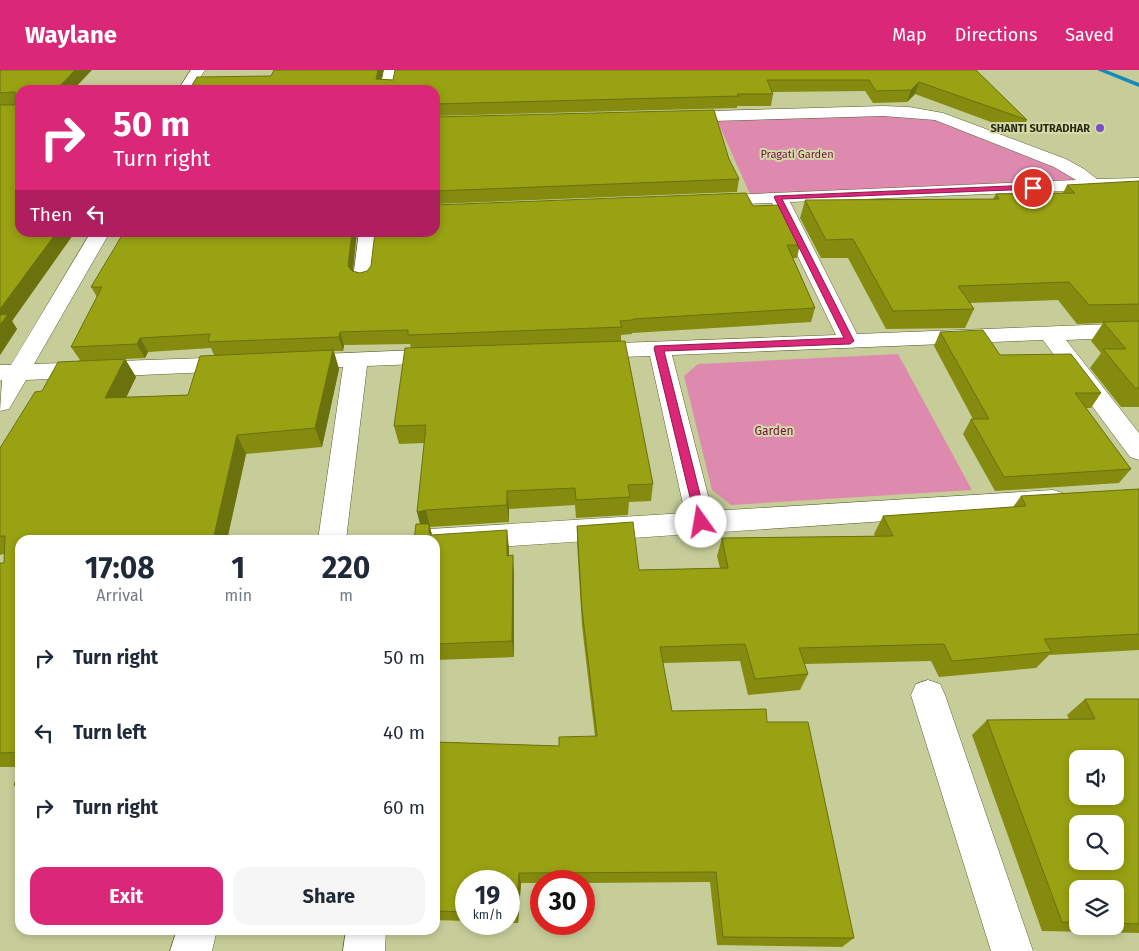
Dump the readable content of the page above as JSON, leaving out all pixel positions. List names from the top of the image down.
{
  "parks": ["Pragati Garden", "Garden"],
  "places": ["SHANTI SUTRADHAR"],
  "page": {
    "header": "Waylane",
    "nav": ["Map", "Directions", "Saved"],
    "turn": ["50 m", "Turn right"],
    "then": "Then",
    "eta": [
      "17:08",
      "Arrival",
      "1",
      "min",
      "220",
      "m"
    ],
    "list": [
      {
        "name": "Turn right",
        "value": "50 m"
      },
      {
        "name": "Turn left",
        "value": "40 m"
      },
      {
        "name": "Turn right",
        "value": "60 m"
      }
    ],
    "buttons": ["Exit", "Share"],
    "speed": "19 km/h",
    "limit": "30"
  }
}
